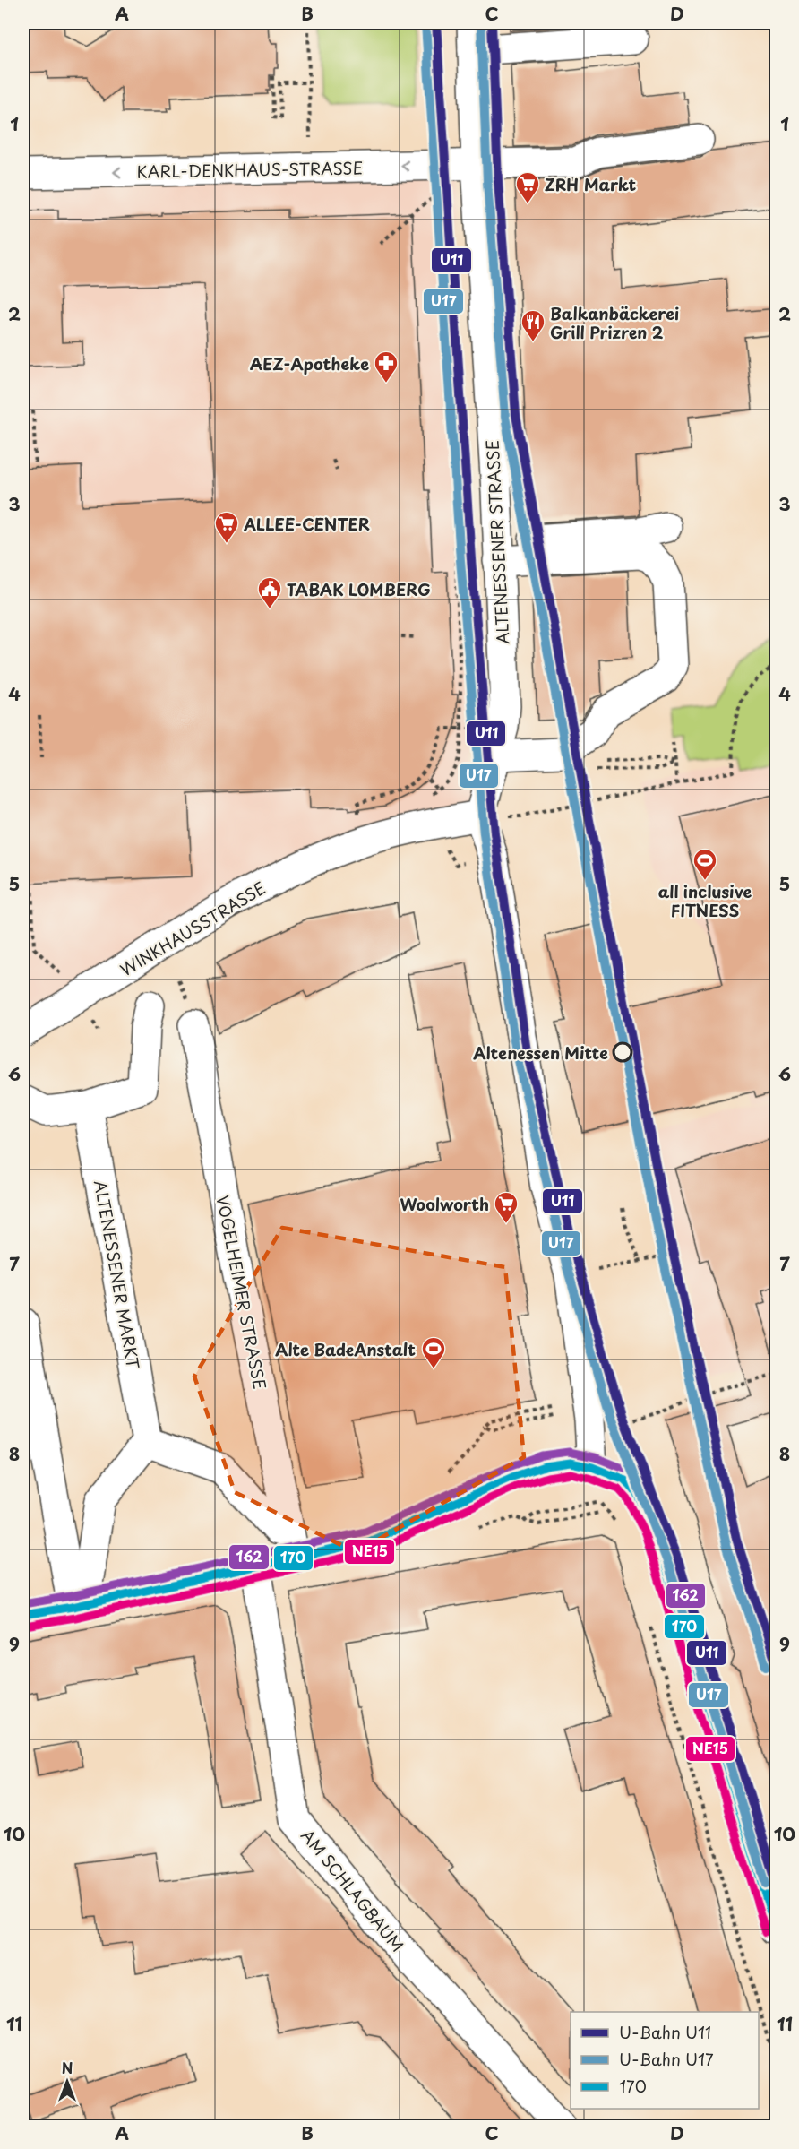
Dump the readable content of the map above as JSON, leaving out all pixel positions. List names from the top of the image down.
{
  "streets": {
    "street": [
      "KARL-DENKHAUS-STRASSE",
      "ALTENESSENER STRASSE",
      "WINKHAUSSTRASSE",
      "ALTENESSENER MARKT",
      "VOGELHEIMER STRASSE",
      "AM SCHLAGBAUM"
    ]
  },
  "crossings": [
    ["KARL-DENKHAUS-STRASSE", "ALTENESSENER STRASSE"]
  ],
  "one_way": ["KARL-DENKHAUS-STRASSE"],
  "places": {
    "supermarket": ["ZRH Markt", "ALLEE-CENTER", "Woolworth"],
    "restaurant": ["Balkanbäckerei Grill Prizren 2"],
    "pharmacy": ["AEZ-Apotheke"],
    "public building": ["TABAK LOMBERG"],
    "sports": ["all inclusive FITNESS", "Alte BadeAnstalt"],
    "other": ["Altenessen Mitte"]
  },
  "lines": [
    "metro line U11",
    "metro line U17",
    "transit line 162",
    "transit line 170",
    "transit line NE15"
  ],
  "legend": ["U-Bahn U11", "U-Bahn U17", "170"],
  "north": "top",
  "grid": {
    "columns": [
      "A",
      "B",
      "C",
      "D"
    ],
    "rows": [
      "1",
      "2",
      "3",
      "4",
      "5",
      "6",
      "7",
      "8",
      "9",
      "10",
      "11"
    ]
  }
}
